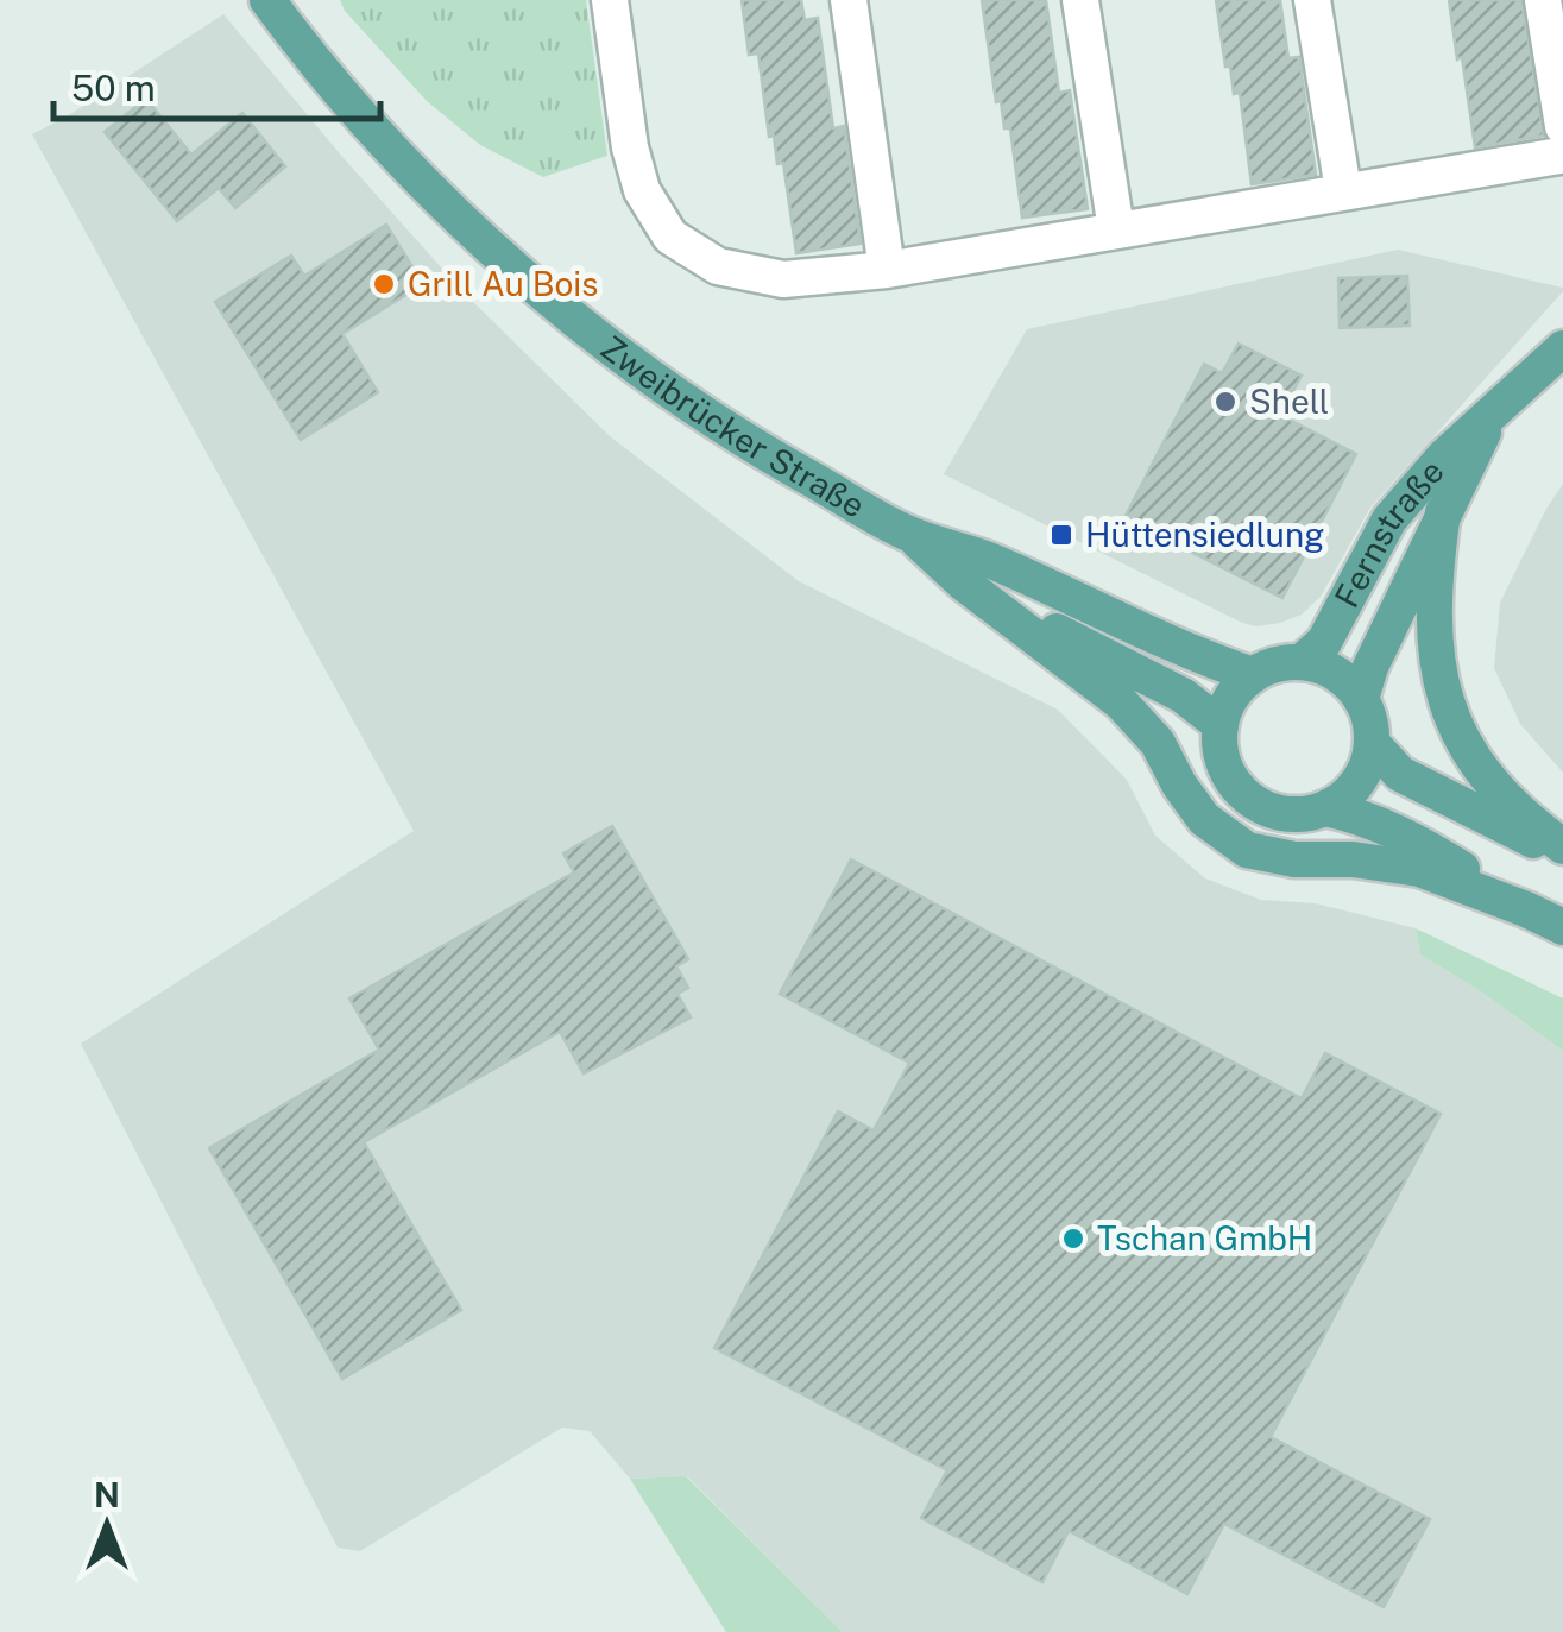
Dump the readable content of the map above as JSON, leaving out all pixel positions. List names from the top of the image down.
{
  "streets": {
    "main road": ["Zweibrücker Straße", "Fernstraße"]
  },
  "crossings": [
    ["Zweibrücker Straße", "Fernstraße"]
  ],
  "places": {
    "other": ["Grill Au Bois", "Shell", "Tschan GmbH"],
    "transit": ["Hüttensiedlung"]
  },
  "scale_bar": "50 m",
  "north": "top"
}
